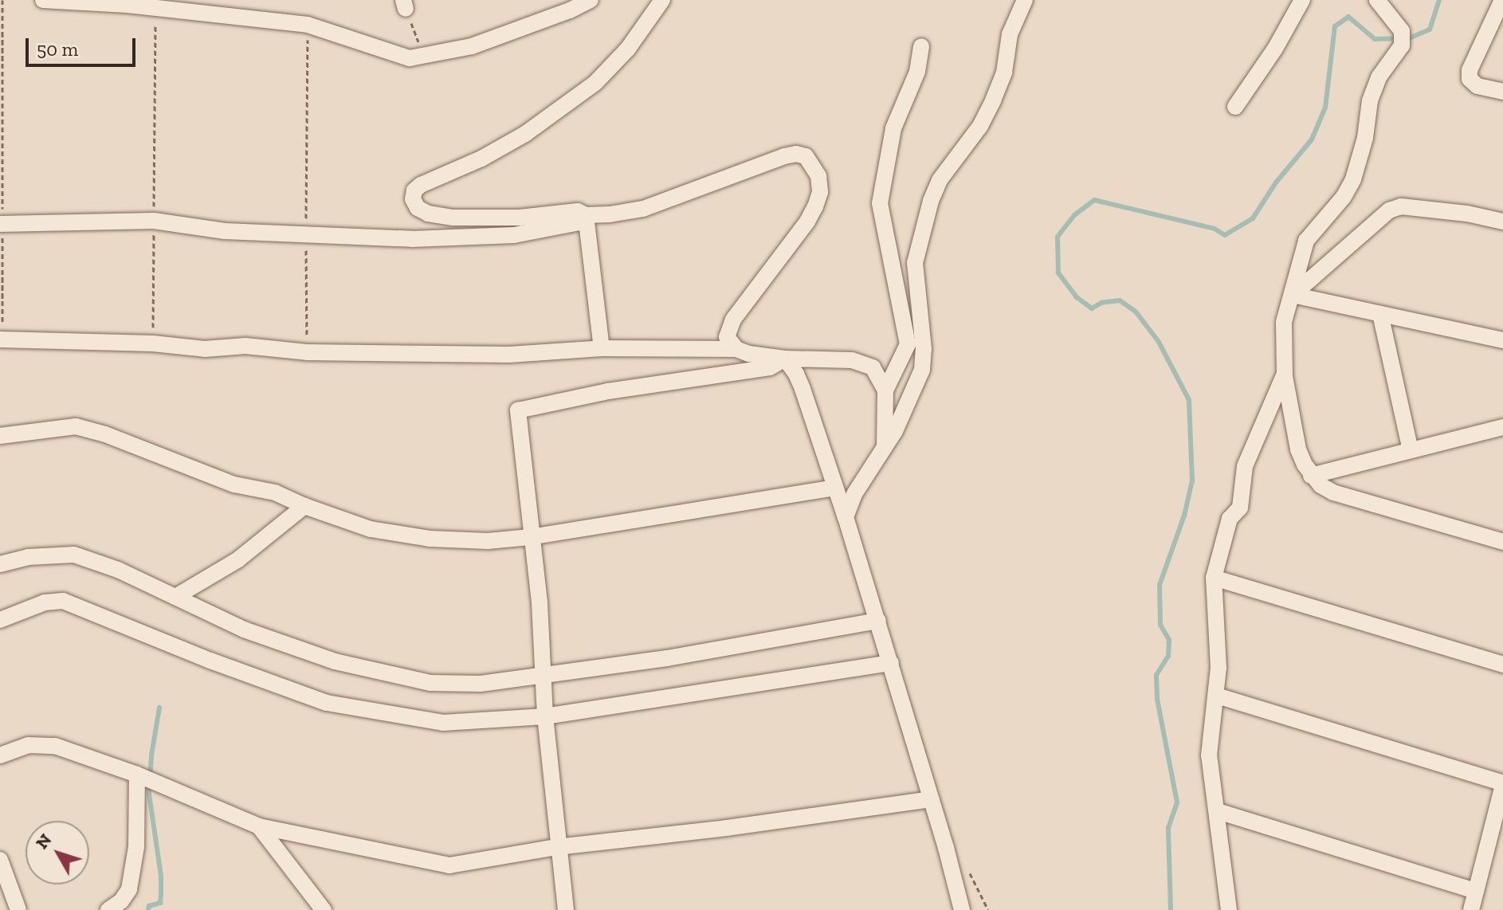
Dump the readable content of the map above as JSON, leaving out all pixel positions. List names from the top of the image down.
{
  "scale_bar": "50 m",
  "north": "top left"
}
